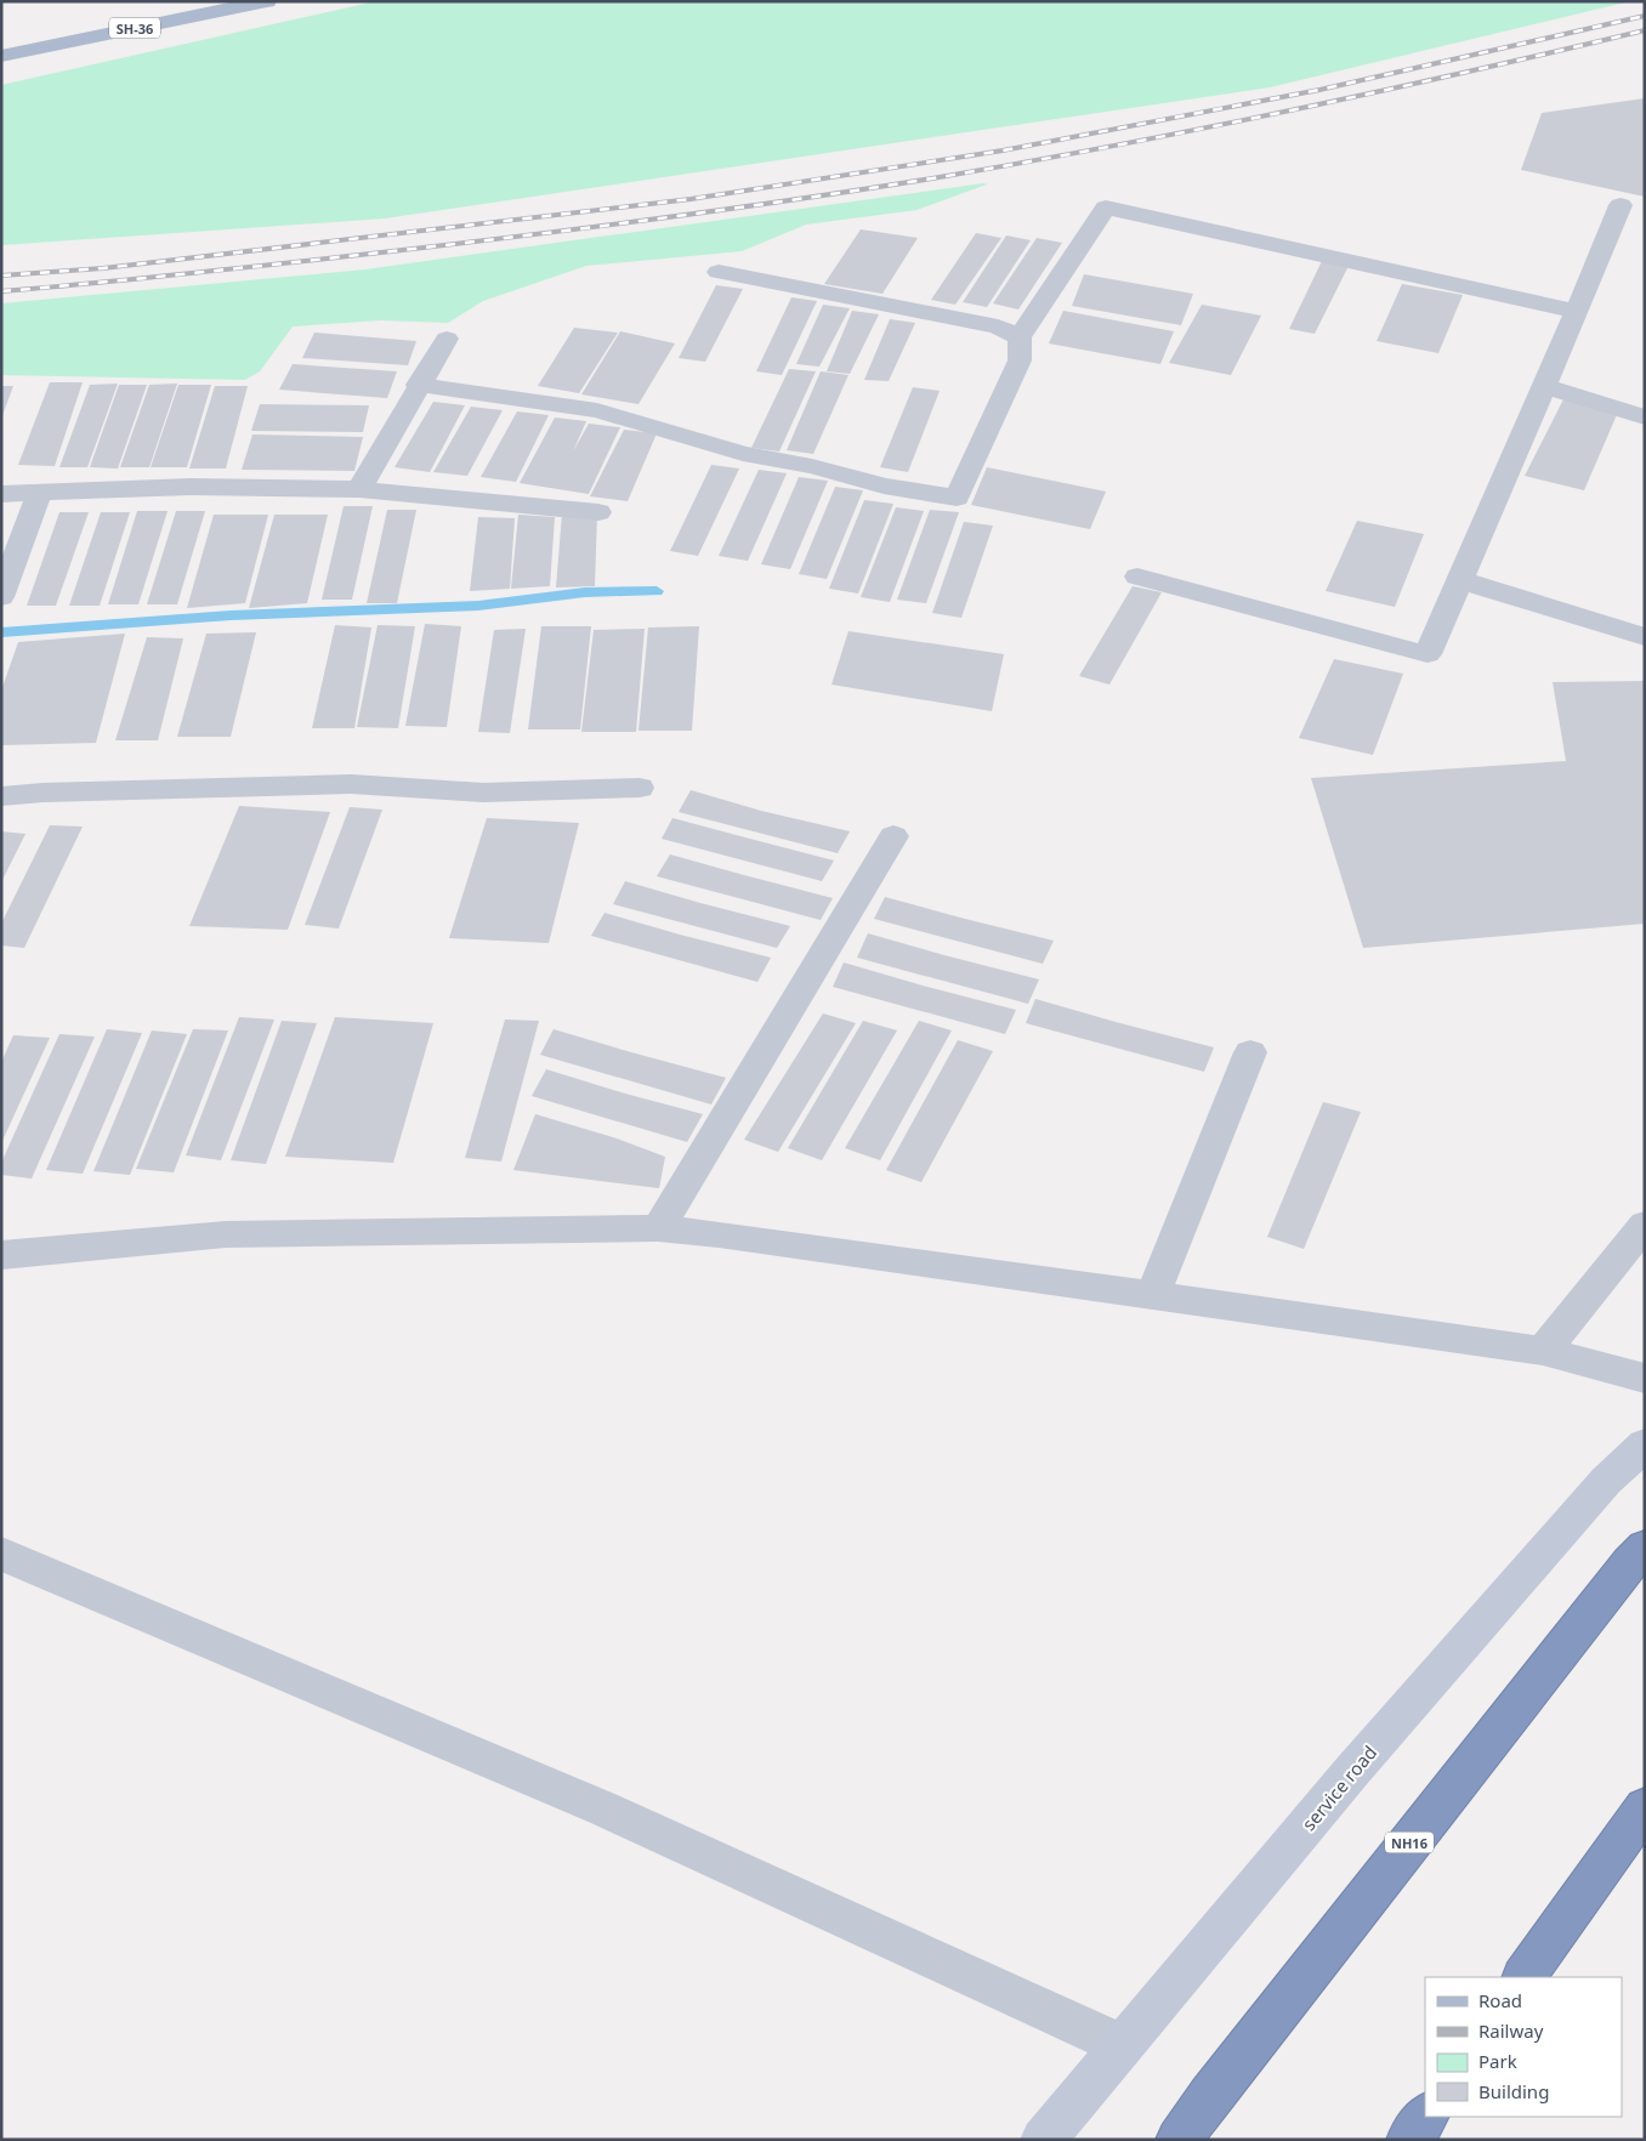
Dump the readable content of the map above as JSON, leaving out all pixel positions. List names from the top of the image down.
{
  "streets": {
    "highway": ["NH16"],
    "main road": ["SH-36"],
    "street": ["service road"]
  },
  "legend": [
    "Road",
    "Railway",
    "Park",
    "Building"
  ]
}
